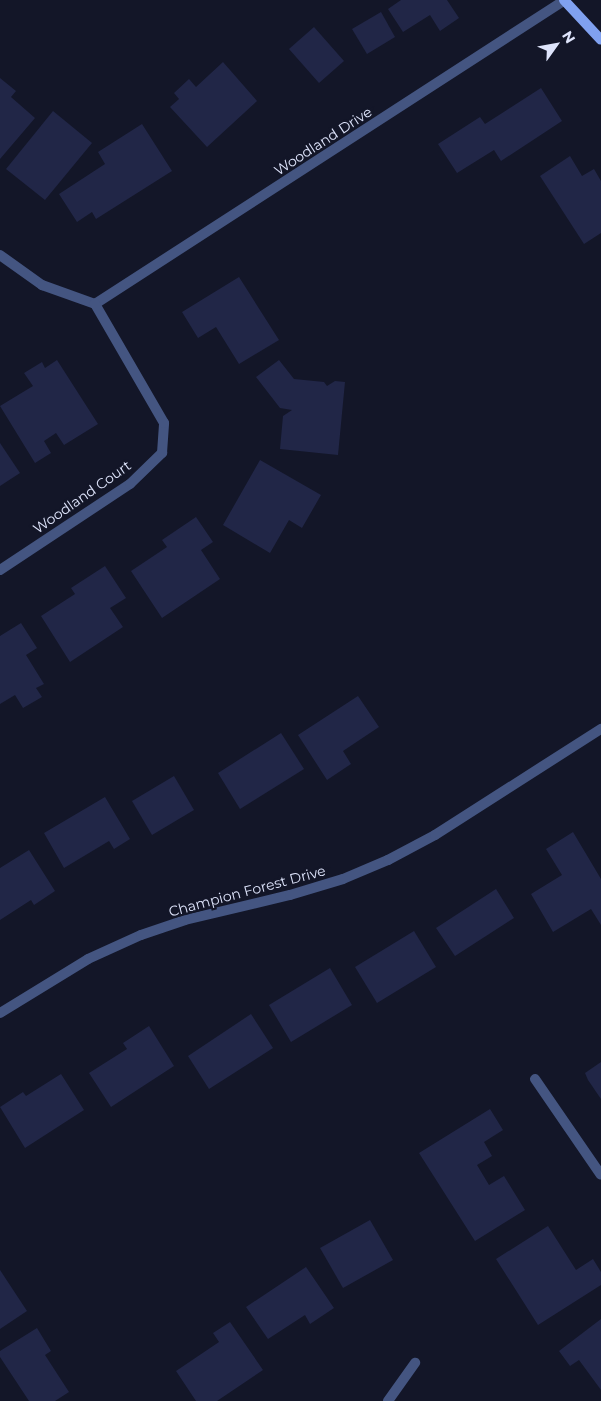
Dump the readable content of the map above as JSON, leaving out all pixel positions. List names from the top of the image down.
{
  "streets": {
    "street": ["Woodland Drive", "Woodland Court", "Champion Forest Drive"]
  },
  "crossings": [
    ["Woodland Drive", "Woodland Court"]
  ],
  "north": "top right"
}
